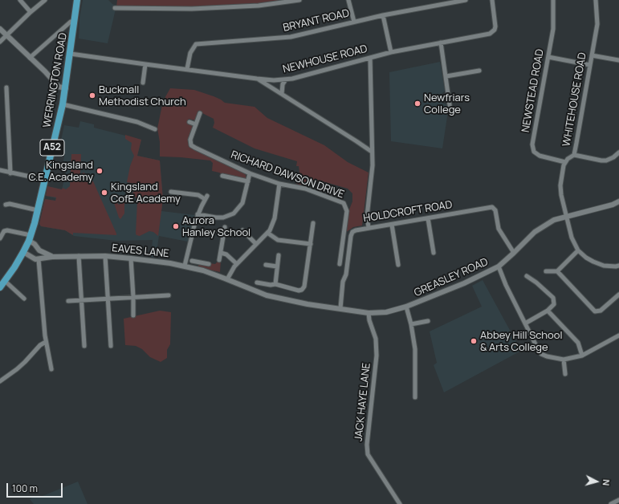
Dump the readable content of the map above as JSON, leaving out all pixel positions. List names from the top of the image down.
{
  "streets": {
    "highway": ["WERRINGTON ROAD", "A52"],
    "street": [
      "BRYANT ROAD",
      "NEWHOUSE ROAD",
      "NEWSTEAD ROAD",
      "WHITEHOUSE ROAD",
      "RICHARD DAWSON DRIVE",
      "HOLDCROFT ROAD",
      "EAVES LANE",
      "GREASLEY ROAD",
      "JACK HAYE LANE"
    ]
  },
  "crossings": [
    ["BRYANT ROAD", "NEWHOUSE ROAD"],
    ["NEWHOUSE ROAD", "WERRINGTON ROAD"],
    ["NEWSTEAD ROAD", "WHITEHOUSE ROAD"],
    ["WHITEHOUSE ROAD", "GREASLEY ROAD"],
    ["HOLDCROFT ROAD", "EAVES LANE"],
    ["HOLDCROFT ROAD", "GREASLEY ROAD"],
    ["EAVES LANE", "GREASLEY ROAD"],
    ["GREASLEY ROAD", "JACK HAYE LANE"]
  ],
  "places": [
    "Bucknall Methodist Church",
    "Newfriars College",
    "Kingsland C.E. Academy",
    "Kingsland CofE Academy",
    "Aurora Hanley School",
    "Abbey Hill School & Arts College"
  ],
  "scale_bar": "100 m",
  "north": "right"
}
